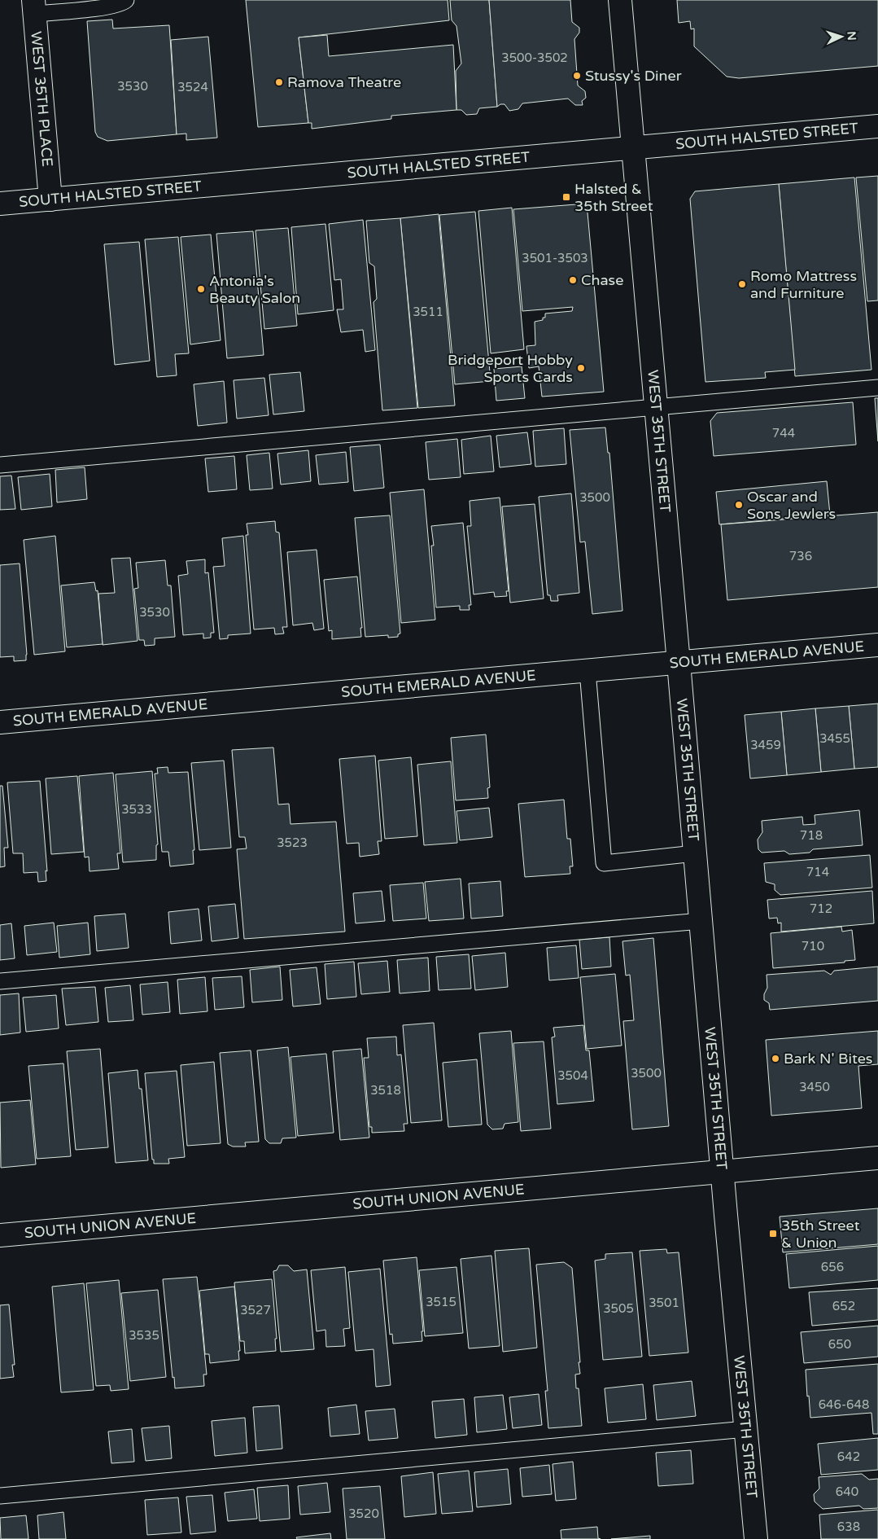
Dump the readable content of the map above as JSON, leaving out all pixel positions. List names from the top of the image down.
{
  "streets": {
    "main road": [
      "WEST 35TH PLACE",
      "SOUTH HALSTED STREET",
      "WEST 35TH STREET",
      "SOUTH EMERALD AVENUE",
      "SOUTH UNION AVENUE"
    ]
  },
  "crossings": [
    ["WEST 35TH PLACE", "SOUTH HALSTED STREET"],
    ["SOUTH HALSTED STREET", "WEST 35TH STREET"],
    ["WEST 35TH STREET", "SOUTH EMERALD AVENUE"],
    ["WEST 35TH STREET", "SOUTH UNION AVENUE"]
  ],
  "places": {
    "other": [
      "Stussy's Diner",
      "Ramova Theatre",
      "Chase",
      "Romo Mattress and Furniture",
      "Antonia's Beauty Salon",
      "Bridgeport Hobby Sports Cards",
      "Oscar and Sons Jewlers",
      "Bark N' Bites"
    ],
    "transit": ["Halsted & 35th Street", "35th Street & Union"]
  },
  "house_numbers": [
    "3500-3502",
    "3530",
    "3524",
    "3501-3503",
    "3511",
    "744",
    "3500",
    "736",
    "3530",
    "3455",
    "3459",
    "3533",
    "718",
    "3523",
    "714",
    "712",
    "710",
    "3500",
    "3504",
    "3450",
    "3518",
    "656",
    "3515",
    "3501",
    "652",
    "3505",
    "3527",
    "3535",
    "650",
    "646-648",
    "642",
    "640",
    "3520",
    "638"
  ],
  "north": "right"
}
